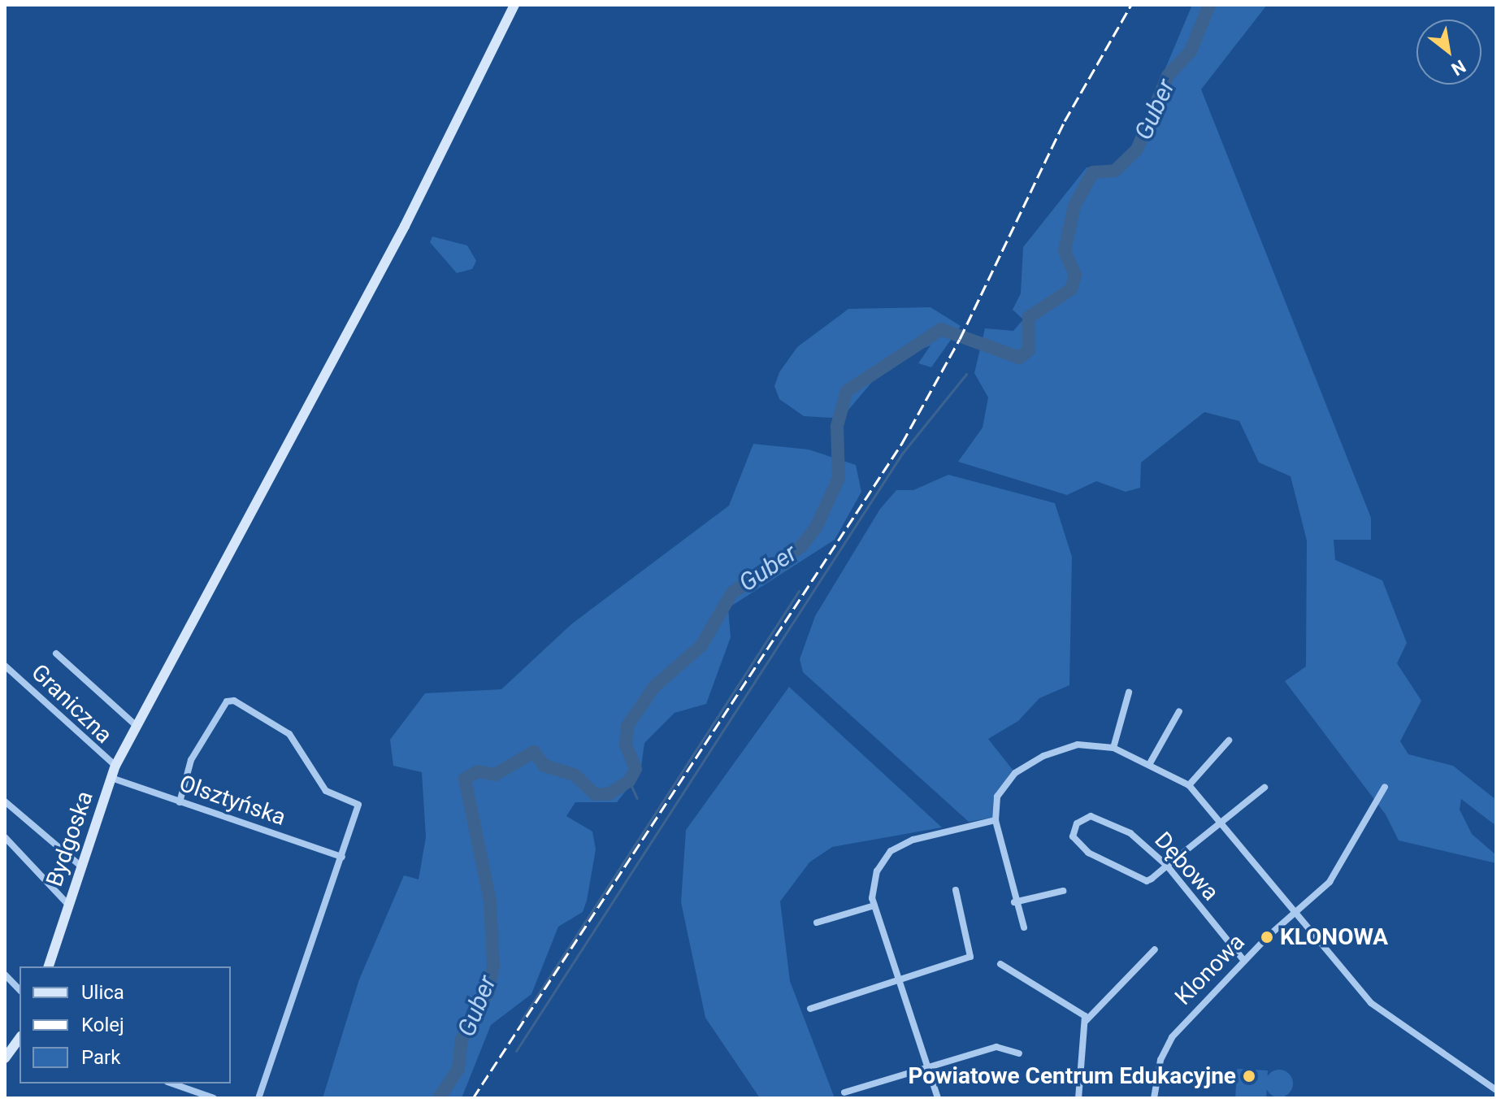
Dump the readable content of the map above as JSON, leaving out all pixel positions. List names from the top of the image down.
{
  "streets": {
    "main road": ["Bydgoska"],
    "street": [
      "Graniczna",
      "Olsztyńska",
      "Dębowa",
      "Klonowa"
    ]
  },
  "crossings": [
    ["Graniczna", "Bydgoska"],
    ["Olsztyńska", "Bydgoska"],
    ["Dębowa", "Klonowa"]
  ],
  "water": ["Guber"],
  "places": ["KLONOWA", "Powiatowe Centrum Edukacyjne"],
  "legend": ["Ulica", "Kolej", "Park"],
  "north": "bottom right"
}
